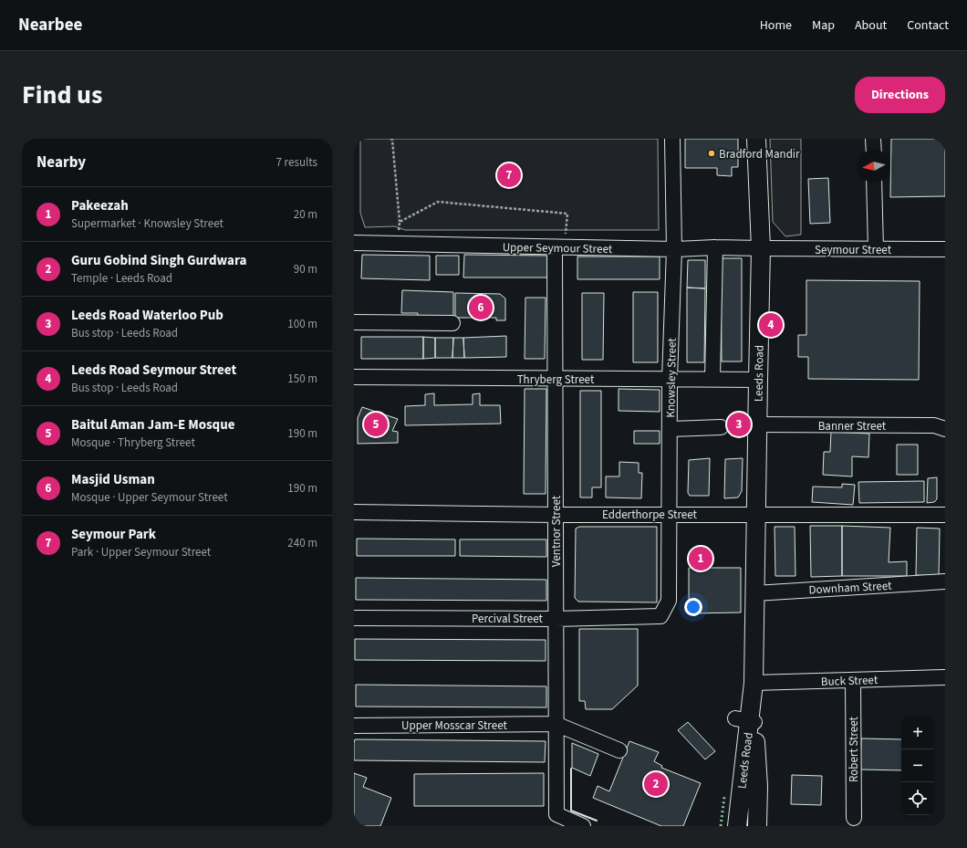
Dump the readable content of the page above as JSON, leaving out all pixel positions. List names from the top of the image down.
{
  "streets": {
    "main road": ["Leeds Road"],
    "street": [
      "Upper Seymour Street",
      "Seymour Street",
      "Knowsley Street",
      "Thryberg Street",
      "Banner Street",
      "Edderthorpe Street",
      "Ventnor Street",
      "Downham Street",
      "Percival Street",
      "Buck Street",
      "Upper Mosscar Street",
      "Robert Street"
    ]
  },
  "crossings": [
    ["Upper Seymour Street", "Seymour Street"],
    ["Upper Seymour Street", "Leeds Road"],
    ["Upper Seymour Street", "Knowsley Street"],
    ["Upper Seymour Street", "Ventnor Street"],
    ["Seymour Street", "Leeds Road"],
    ["Leeds Road", "Thryberg Street"],
    ["Leeds Road", "Banner Street"],
    ["Leeds Road", "Edderthorpe Street"],
    ["Leeds Road", "Downham Street"],
    ["Leeds Road", "Buck Street"],
    ["Knowsley Street", "Thryberg Street"],
    ["Knowsley Street", "Edderthorpe Street"],
    ["Knowsley Street", "Percival Street"],
    ["Thryberg Street", "Ventnor Street"],
    ["Edderthorpe Street", "Ventnor Street"],
    ["Ventnor Street", "Percival Street"],
    ["Ventnor Street", "Upper Mosscar Street"],
    ["Buck Street", "Robert Street"]
  ],
  "places": ["Bradford Mandir"],
  "north": "left",
  "page": {
    "header": "Nearbee",
    "nav": [
      "Home",
      "Map",
      "About",
      "Contact"
    ],
    "title": "Find us",
    "buttons": "Directions",
    "heading": ["Nearby", "7 results"],
    "pins": [
      "7",
      "6",
      "4",
      "3",
      "5",
      "1",
      "2"
    ],
    "list": [
      {
        "mark": "1",
        "name": "Pakeezah",
        "note": "Supermarket · Knowsley Street",
        "value": "20 m"
      },
      {
        "mark": "2",
        "name": "Guru Gobind Singh Gurdwara",
        "note": "Temple · Leeds Road",
        "value": "90 m"
      },
      {
        "mark": "3",
        "name": "Leeds Road Waterloo Pub",
        "note": "Bus stop · Leeds Road",
        "value": "100 m"
      },
      {
        "mark": "4",
        "name": "Leeds Road Seymour Street",
        "note": "Bus stop · Leeds Road",
        "value": "150 m"
      },
      {
        "mark": "5",
        "name": "Baitul Aman Jam-E Mosque",
        "note": "Mosque · Thryberg Street",
        "value": "190 m"
      },
      {
        "mark": "6",
        "name": "Masjid Usman",
        "note": "Mosque · Upper Seymour Street",
        "value": "190 m"
      },
      {
        "mark": "7",
        "name": "Seymour Park",
        "note": "Park · Upper Seymour Street",
        "value": "240 m"
      }
    ],
    "map_buttons": ["+", "−"]
  }
}
